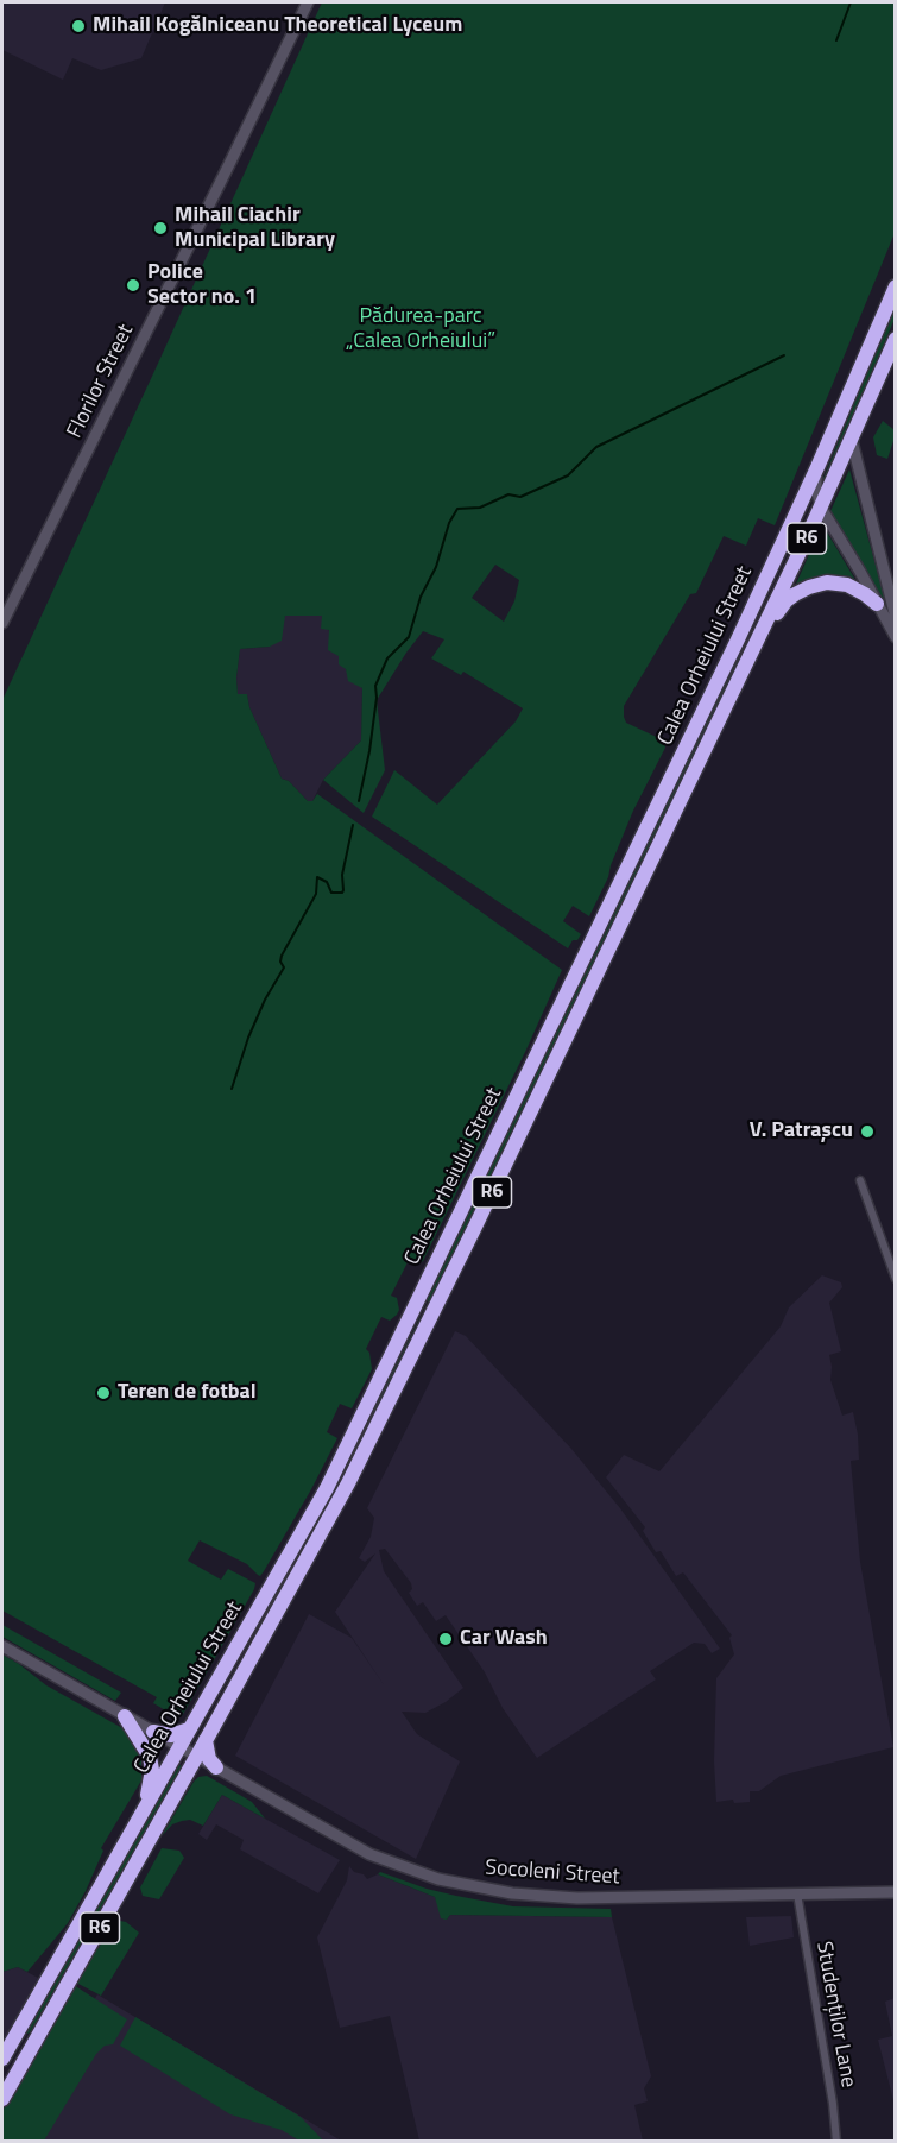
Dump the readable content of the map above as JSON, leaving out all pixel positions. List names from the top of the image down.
{
  "streets": {
    "highway": ["R6", "Calea Orheiului Street"],
    "main road": ["Florilor Street", "Socoleni Street"],
    "street": ["Studenților Lane"]
  },
  "crossings": [
    ["Calea Orheiului Street", "Socoleni Street"],
    ["Socoleni Street", "Studenților Lane"]
  ],
  "parks": ["Pădurea-parc „Calea Orheiului”"],
  "places": [
    "Mihail Kogălniceanu Theoretical Lyceum",
    "Mihail Ciachir Municipal Library",
    "Police Sector no. 1",
    "V. Patrașcu",
    "Teren de fotbal",
    "Car Wash"
  ]
}
